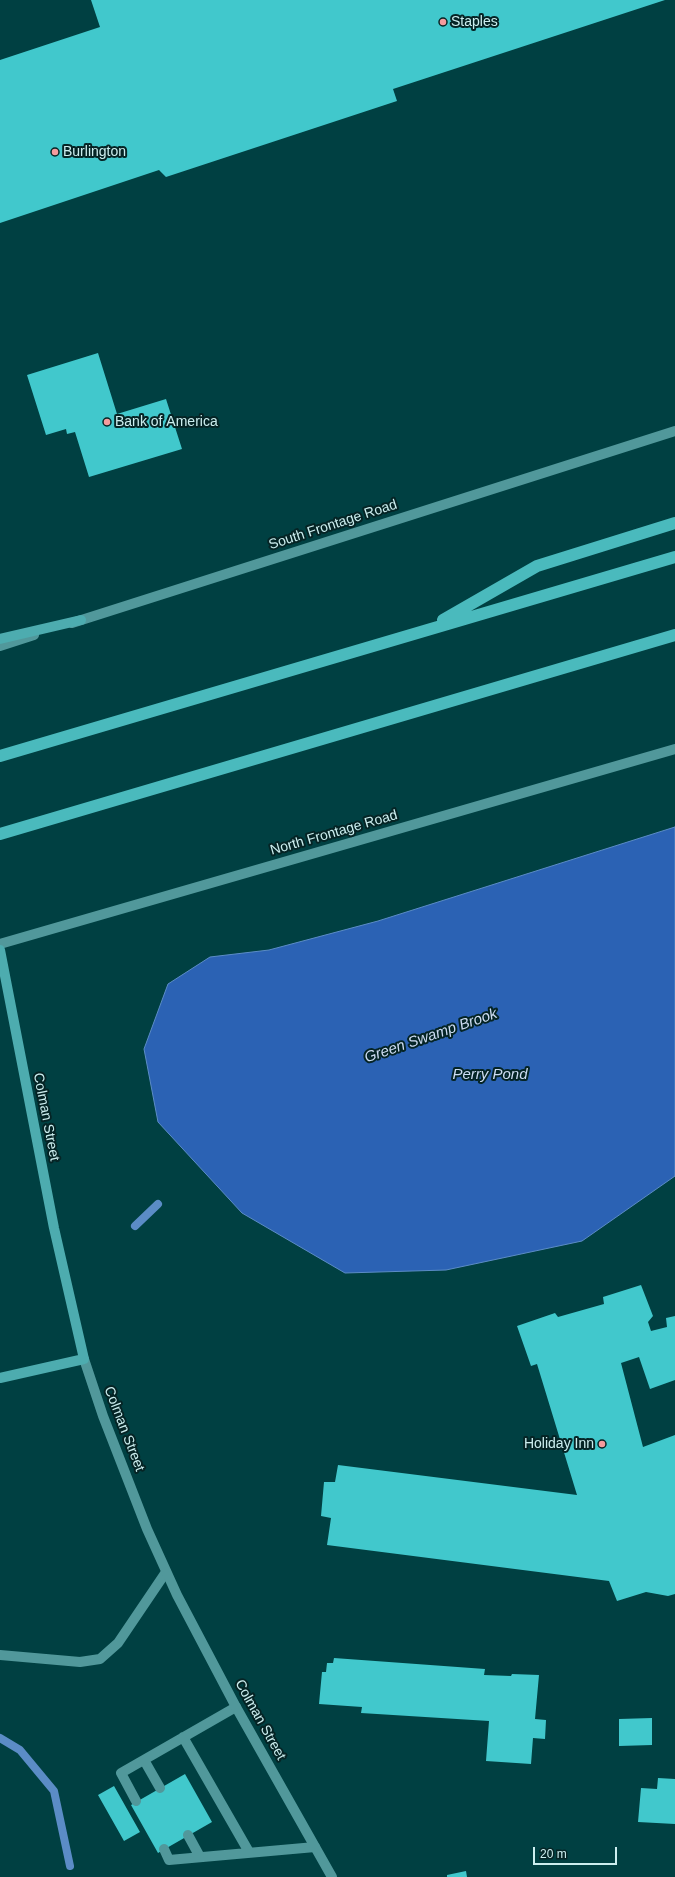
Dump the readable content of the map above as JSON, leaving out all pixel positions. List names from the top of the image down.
{
  "streets": {
    "main road": ["South Frontage Road", "North Frontage Road", "Colman Street"]
  },
  "water": ["Green Swamp Brook", "Perry Pond"],
  "places": [
    "Staples",
    "Burlington",
    "Bank of America",
    "Holiday Inn"
  ],
  "scale_bar": "20 m"
}
